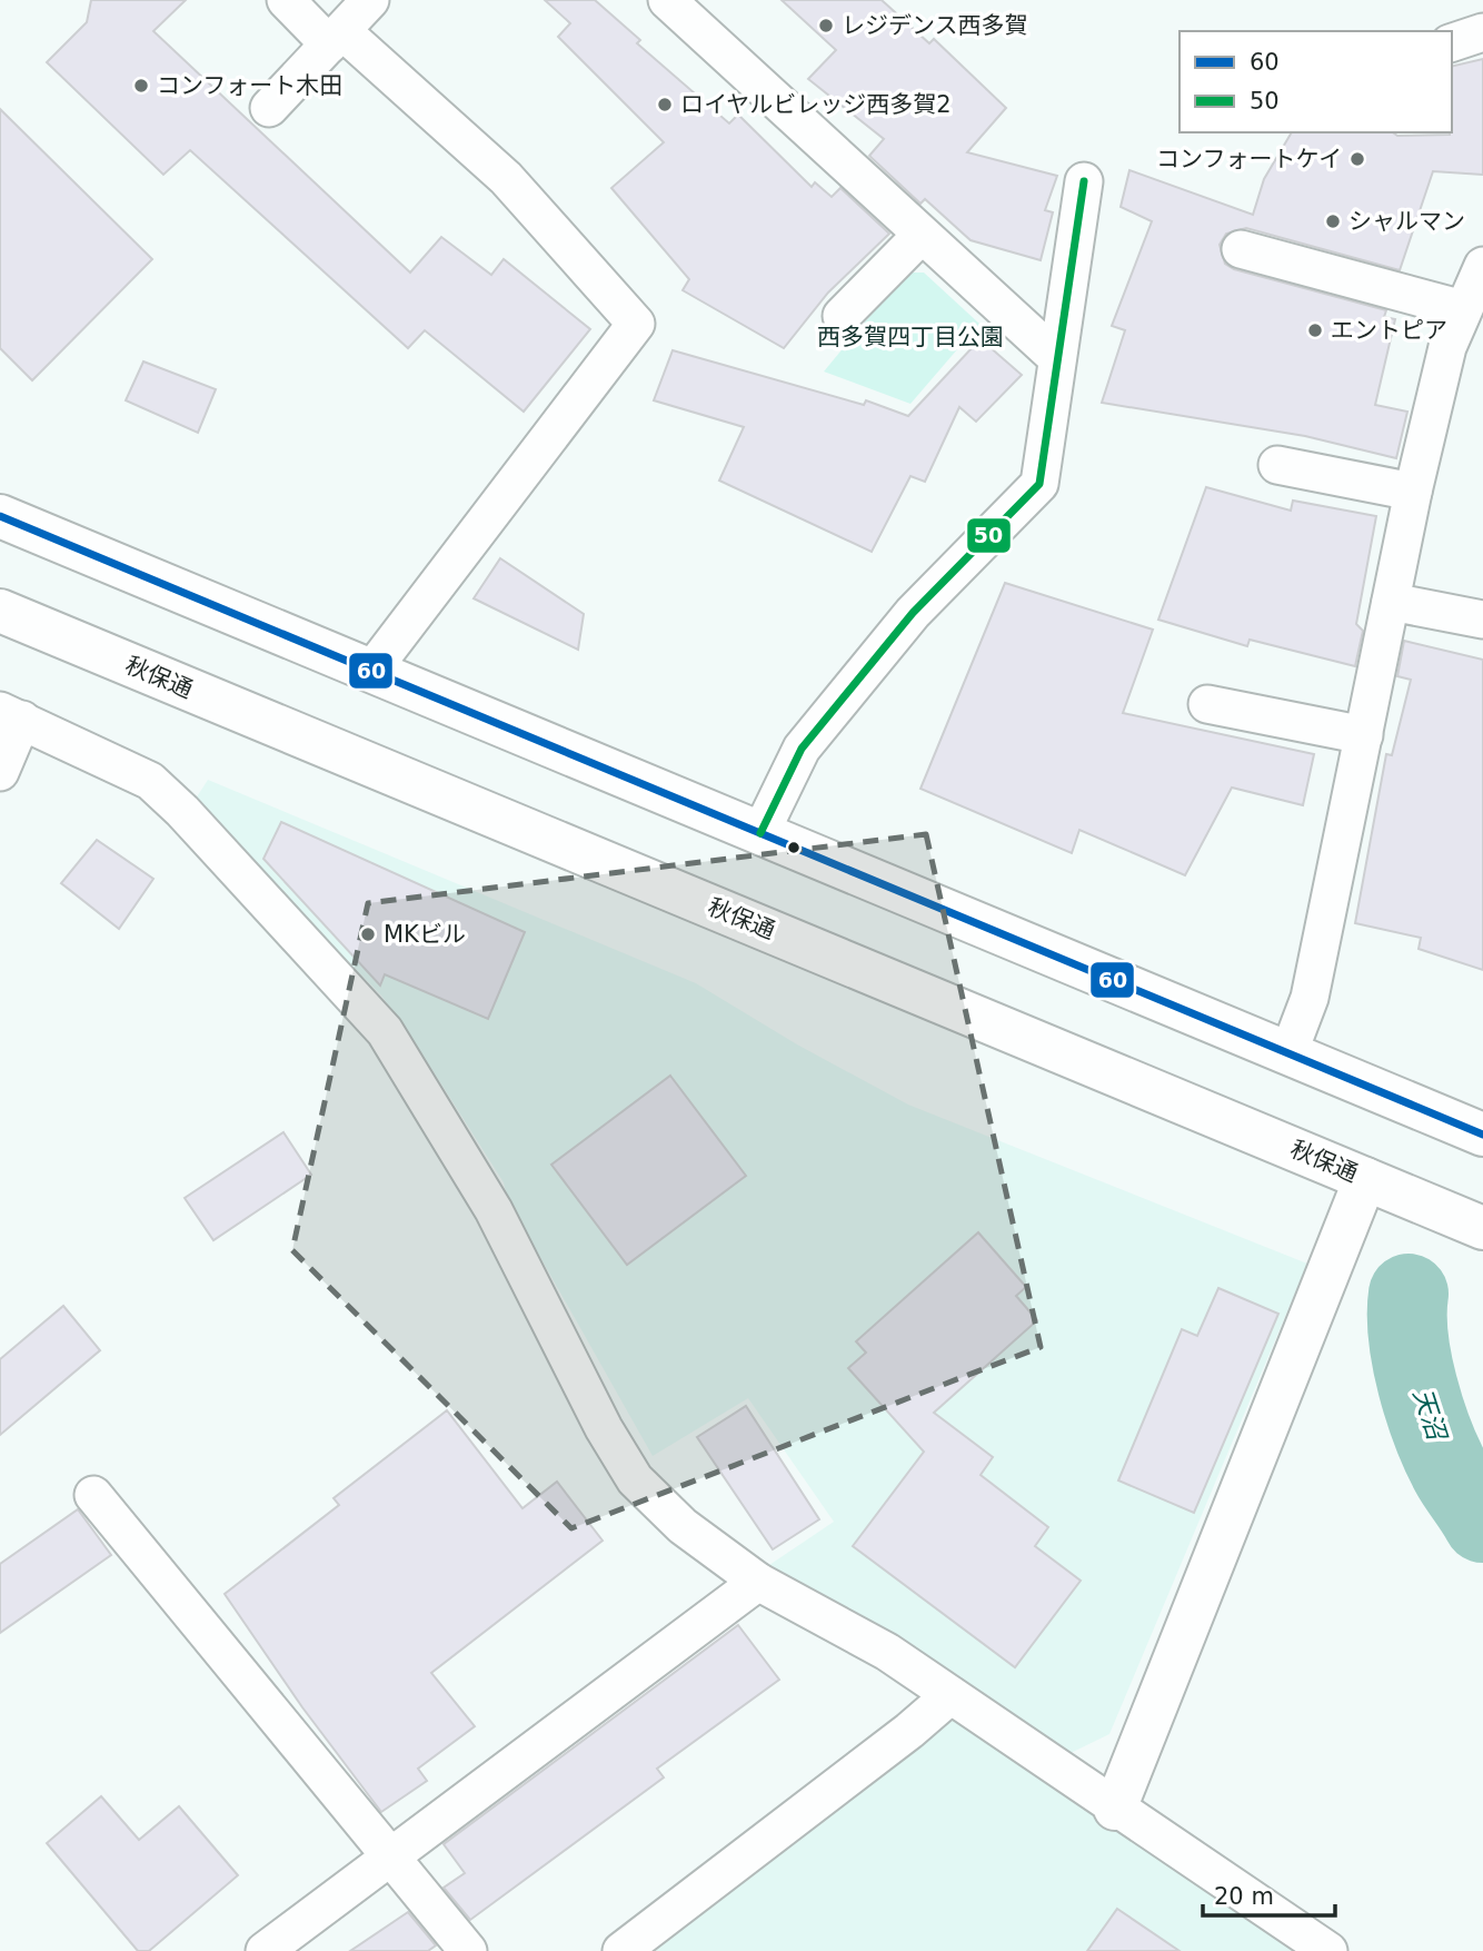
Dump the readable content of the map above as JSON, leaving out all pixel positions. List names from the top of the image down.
{
  "streets": {
    "main road": ["秋保通"]
  },
  "water": ["天沼"],
  "parks": ["西多賀四丁目公園"],
  "places": [
    "レジデンス西多賀",
    "コンフォート木田",
    "ロイヤルビレッジ西多賀2",
    "コンフォートケイ",
    "シャルマン",
    "エントピア",
    "MKビル"
  ],
  "lines": ["transit line 50", "transit line 60"],
  "legend": ["60", "50"],
  "scale_bar": "20 m"
}
